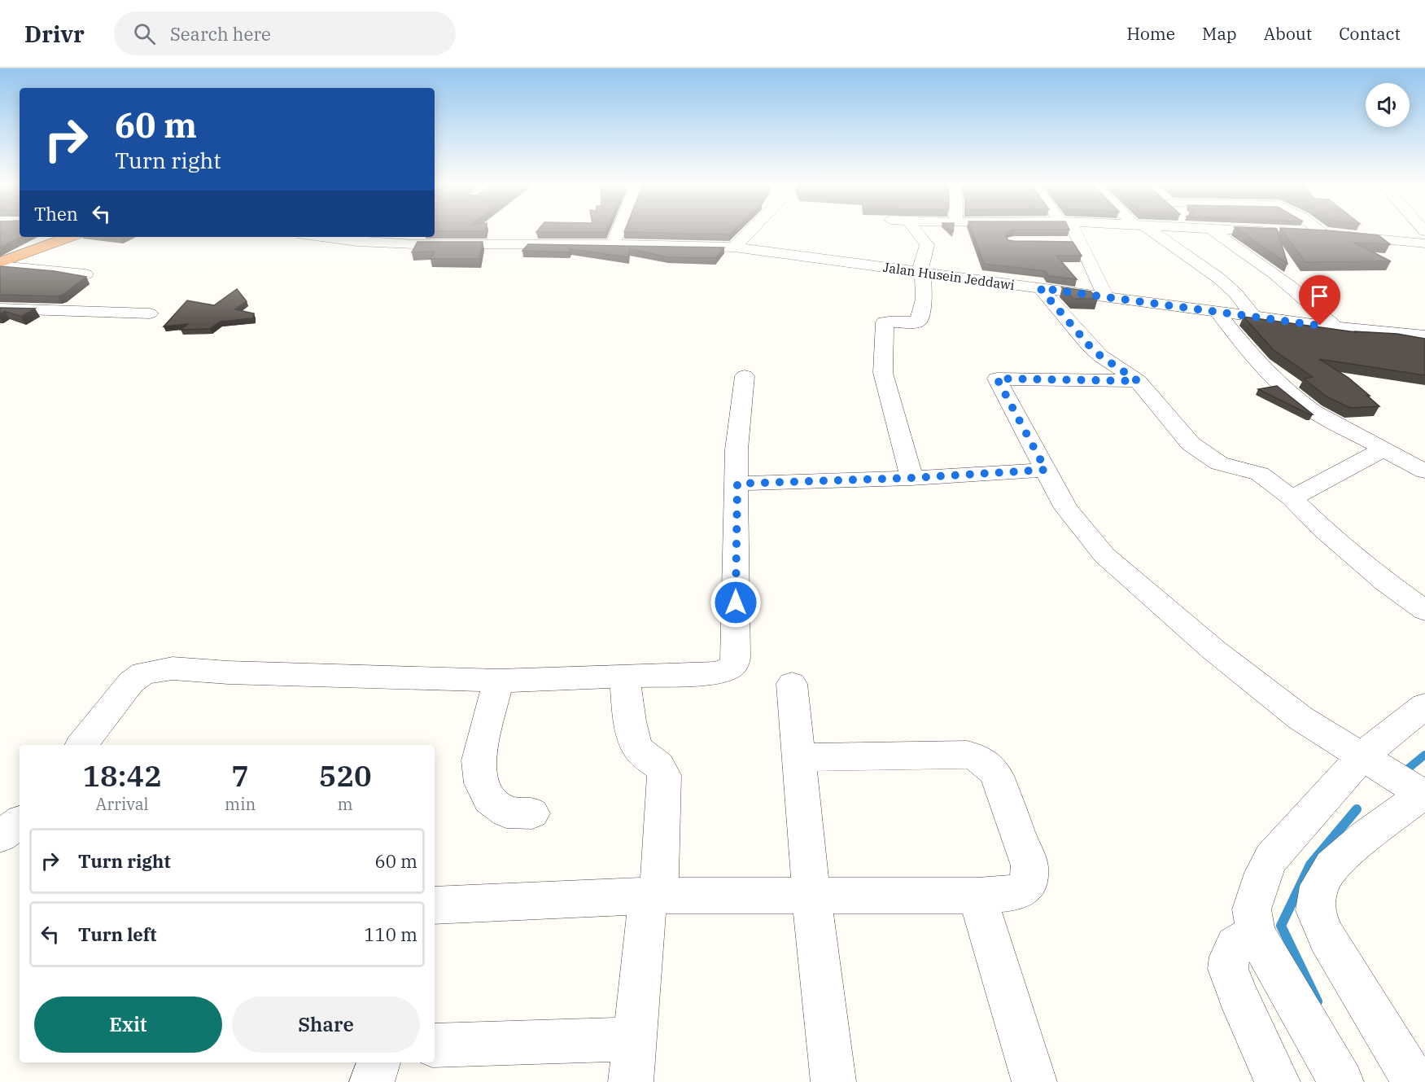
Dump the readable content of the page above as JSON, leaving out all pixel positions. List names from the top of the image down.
{
  "streets": {
    "street": ["Jalan Husein Jeddawi"]
  },
  "page": {
    "header": "Drivr",
    "search": "Search here",
    "nav": [
      "Home",
      "Map",
      "About",
      "Contact"
    ],
    "turn": ["60 m", "Turn right"],
    "then": "Then",
    "eta": [
      "18:42",
      "Arrival",
      "7",
      "min",
      "520",
      "m"
    ],
    "list": [
      {
        "name": "Turn right",
        "value": "60 m"
      },
      {
        "name": "Turn left",
        "value": "110 m"
      }
    ],
    "buttons": ["Exit", "Share"]
  }
}
